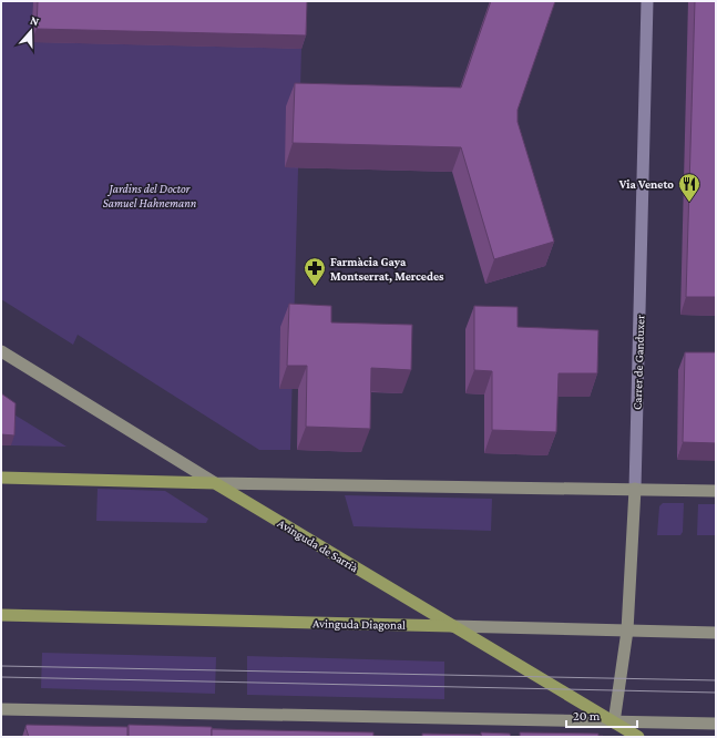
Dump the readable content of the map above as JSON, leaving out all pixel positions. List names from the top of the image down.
{
  "streets": {
    "main road": ["Carrer de Ganduxer", "Avinguda de Sarrià", "Avinguda Diagonal"]
  },
  "crossings": [
    ["Carrer de Ganduxer", "Avinguda de Sarrià"],
    ["Carrer de Ganduxer", "Avinguda Diagonal"],
    ["Avinguda de Sarrià", "Avinguda Diagonal"]
  ],
  "parks": ["Jardins del Doctor Samuel Hahnemann"],
  "places": {
    "restaurant": ["Via Veneto"],
    "pharmacy": ["Farmàcia Gaya Montserrat, Mercedes"]
  },
  "scale_bar": "20 m",
  "north": "top"
}
